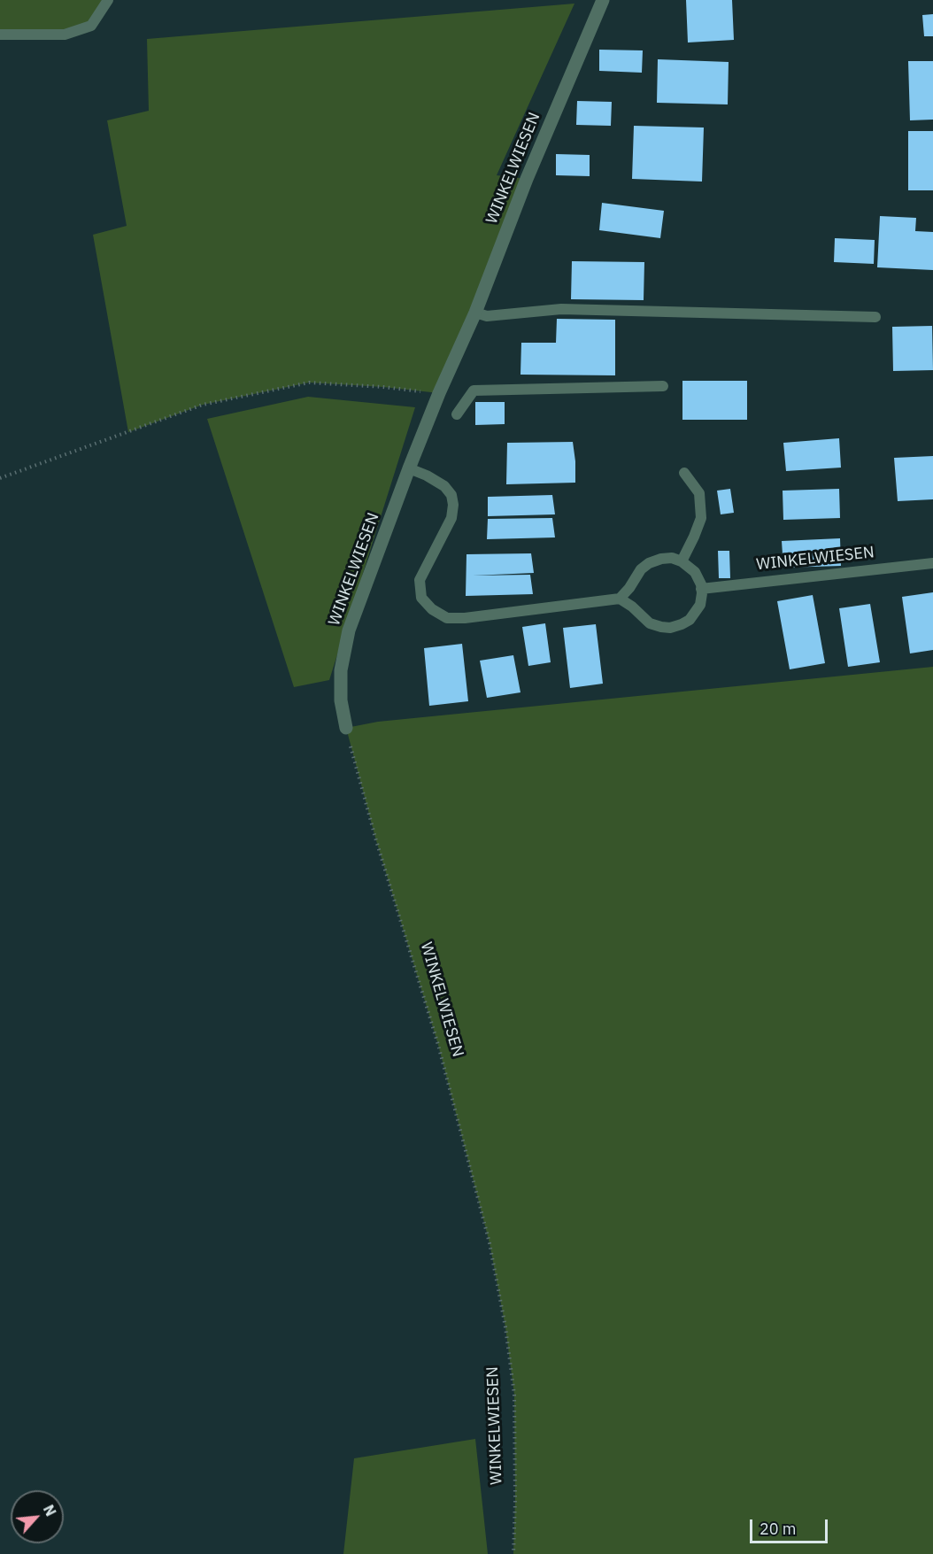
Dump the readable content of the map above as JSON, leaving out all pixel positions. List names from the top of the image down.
{
  "streets": {
    "street": ["WINKELWIESEN"]
  },
  "scale_bar": "20 m",
  "north": "top right"
}
